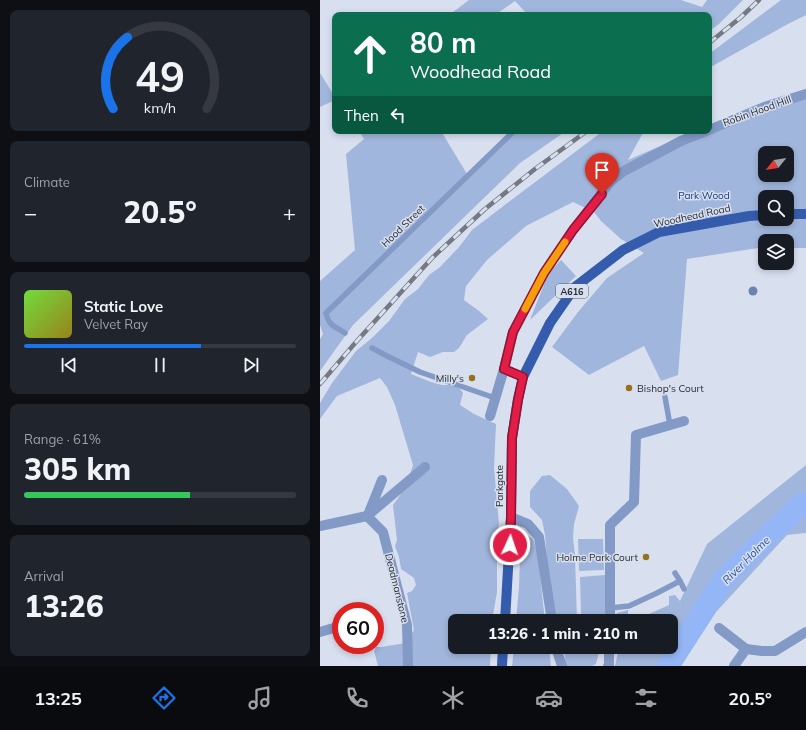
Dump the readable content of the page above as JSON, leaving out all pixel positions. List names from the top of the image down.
{
  "streets": {
    "main road": ["Woodhead Road", "A616", "Parkgate"],
    "street": ["Robin Hood Hill", "Deadmanstone"],
    "lane": ["Hood Street"]
  },
  "crossings": [
    ["Woodhead Road", "Parkgate"]
  ],
  "water": ["River Holme"],
  "parks": ["Park Wood"],
  "places": ["Milly's", "Bishop's Court", "Holme Park Court"],
  "north": "bottom left",
  "page": {
    "turn": ["80 m", "Woodhead Road"],
    "then": "Then",
    "tile": [
      "Climate",
      ["Range · 61%", "305 km"],
      ["Arrival", "13:26"]
    ],
    "heat": ["−", "20.5°", "+"],
    "song": ["Static Love", "Velvet Ray"],
    "limit": "60",
    "trip": "13:26 · 1 min · 210 m",
    "tabs": ["13:25", "20.5°"],
    "gauge": ["49", "km/h"]
  }
}
